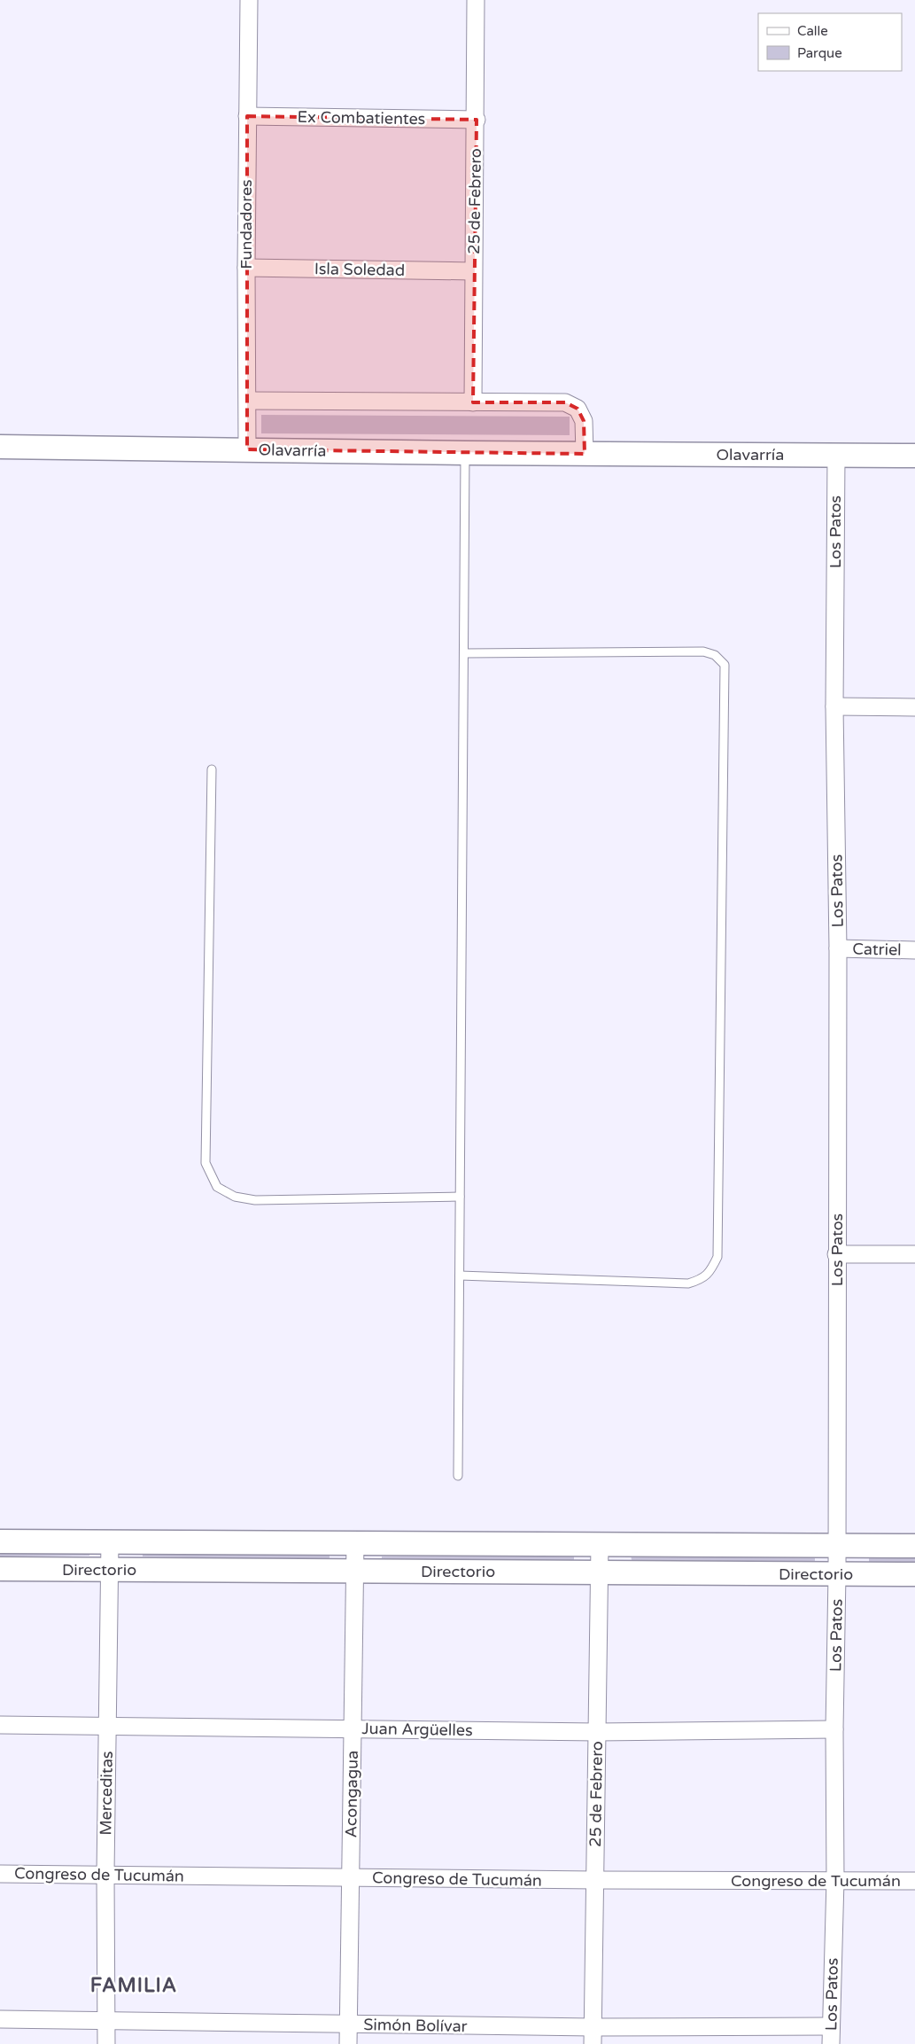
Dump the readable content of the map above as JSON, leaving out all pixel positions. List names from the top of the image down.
{
  "streets": {
    "main road": ["Olavarría", "Directorio"],
    "street": [
      "Ex Combatientes",
      "25 de Febrero",
      "Fundadores",
      "Isla Soledad",
      "Los Patos",
      "Catriel",
      "Juan Argüelles",
      "Merceditas",
      "Acongagua",
      "Congreso de Tucumán",
      "Simón Bolívar"
    ]
  },
  "crossings": [
    ["Ex Combatientes", "25 de Febrero"],
    ["Ex Combatientes", "Fundadores"],
    ["25 de Febrero", "Isla Soledad"],
    ["25 de Febrero", "Directorio"],
    ["25 de Febrero", "Juan Argüelles"],
    ["25 de Febrero", "Congreso de Tucumán"],
    ["25 de Febrero", "Simón Bolívar"],
    ["Fundadores", "Isla Soledad"],
    ["Fundadores", "Olavarría"],
    ["Olavarría", "Los Patos"],
    ["Los Patos", "Catriel"],
    ["Los Patos", "Directorio"],
    ["Los Patos", "Juan Argüelles"],
    ["Los Patos", "Congreso de Tucumán"],
    ["Los Patos", "Simón Bolívar"],
    ["Directorio", "Merceditas"],
    ["Directorio", "Acongagua"],
    ["Juan Argüelles", "Merceditas"],
    ["Juan Argüelles", "Acongagua"],
    ["Merceditas", "Congreso de Tucumán"],
    ["Merceditas", "Simón Bolívar"],
    ["Acongagua", "Congreso de Tucumán"],
    ["Acongagua", "Simón Bolívar"]
  ],
  "districts": ["FAMILIA"],
  "legend": ["Calle", "Parque"]
}
